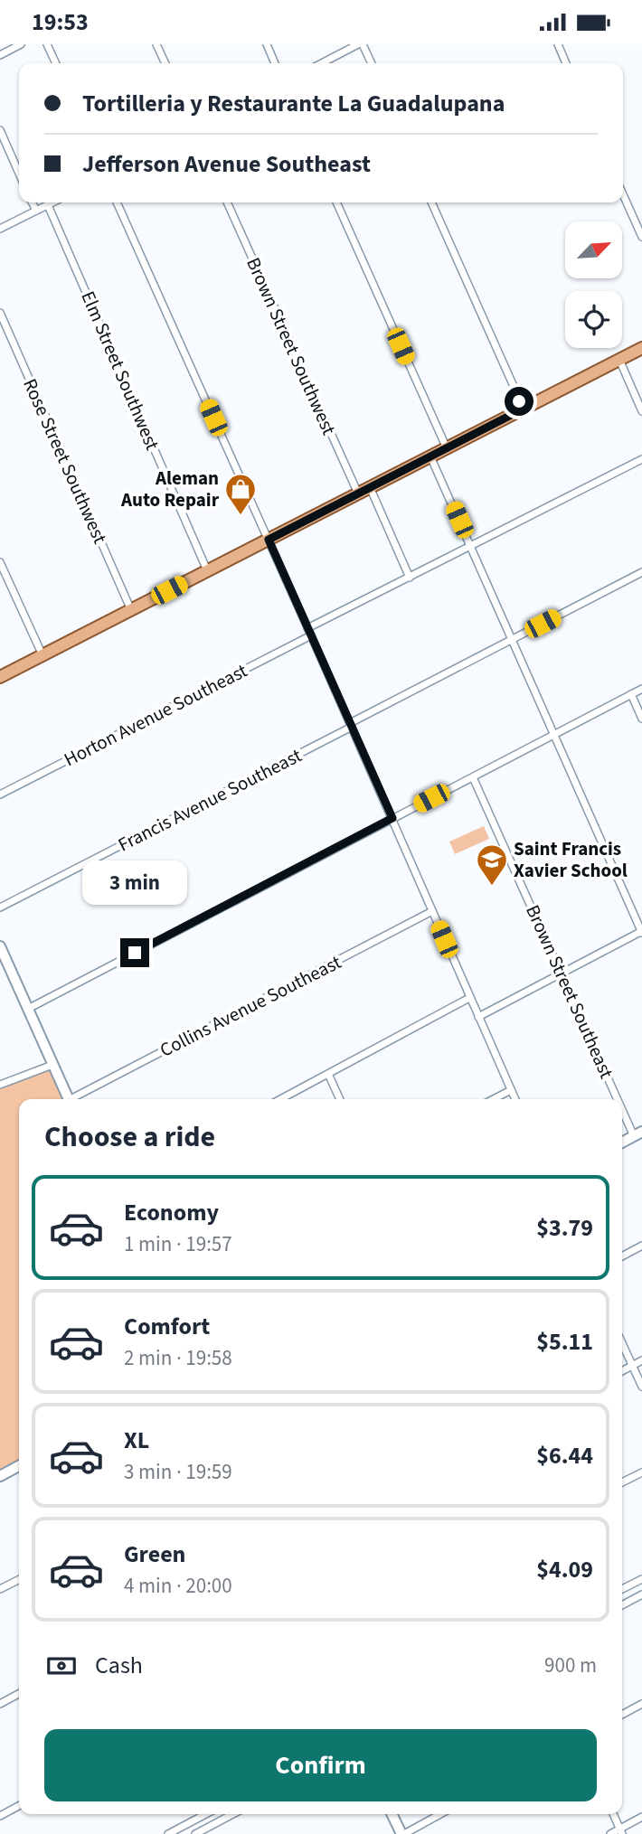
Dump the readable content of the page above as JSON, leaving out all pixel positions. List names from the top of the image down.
{
  "streets": {
    "street": [
      "Brown Street Southwest",
      "Elm Street Southwest",
      "Rose Street Southwest",
      "Horton Avenue Southeast",
      "Francis Avenue Southeast",
      "Brown Street Southeast",
      "Collins Avenue Southeast"
    ]
  },
  "places": {
    "shop": ["Aleman Auto Repair"],
    "school or university": ["Saint Francis Xavier School"]
  },
  "north": "top right",
  "page": {
    "status": "19:53",
    "banner": ["Tortilleria y Restaurante La Guadalupana", "Jefferson Avenue Southeast"],
    "bubble": "3 min",
    "heading": "Choose a ride",
    "list": [
      {
        "name": "Economy",
        "note": "1 min · 19:57",
        "value": "$3.79"
      },
      {
        "name": "Comfort",
        "note": "2 min · 19:58",
        "value": "$5.11"
      },
      {
        "name": "XL",
        "note": "3 min · 19:59",
        "value": "$6.44"
      },
      {
        "name": "Green",
        "note": "4 min · 20:00",
        "value": "$4.09"
      }
    ],
    "pay": ["Cash", "900 m"],
    "buttons": "Confirm"
  }
}
